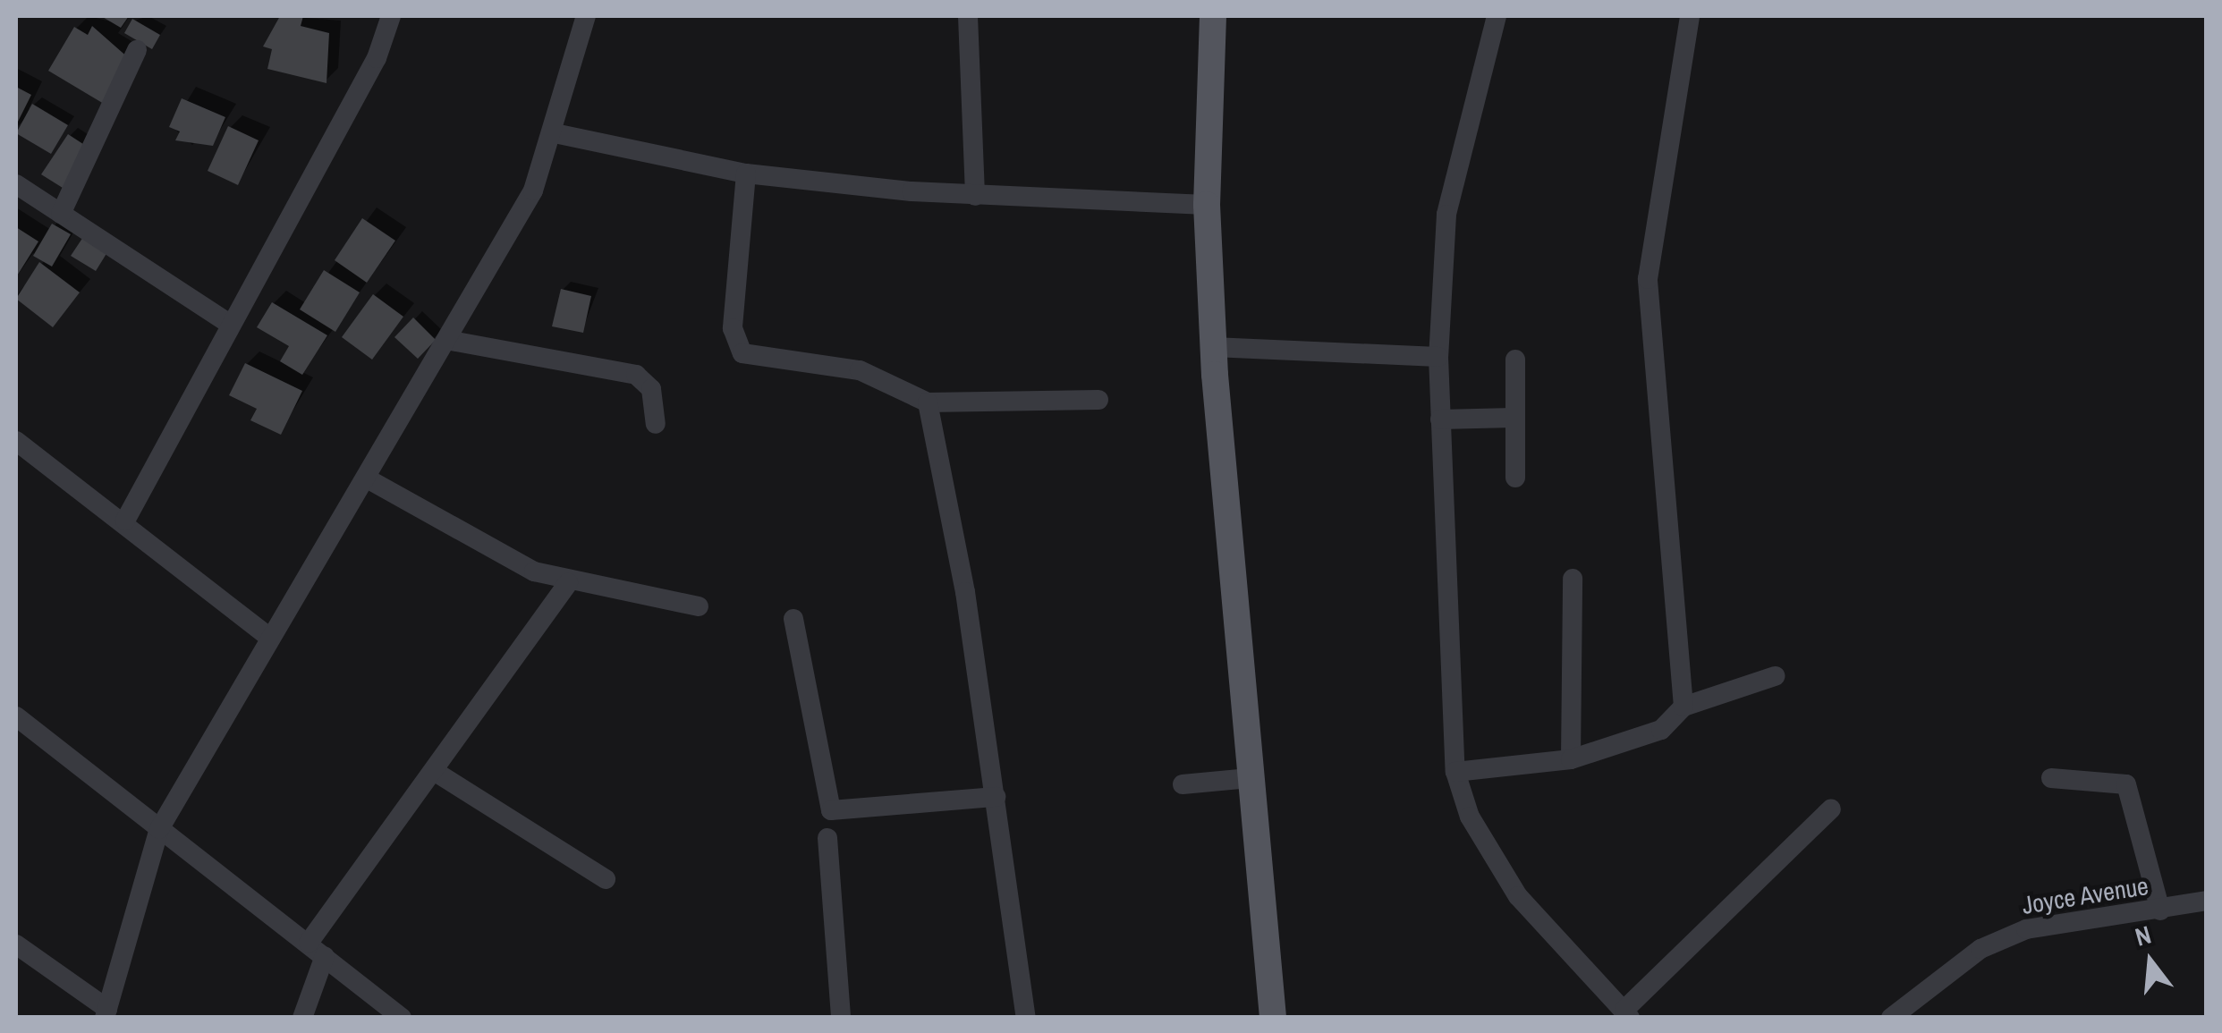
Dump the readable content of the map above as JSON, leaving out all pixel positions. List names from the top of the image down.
{
  "streets": {
    "street": ["Joyce Avenue"]
  },
  "north": "top"
}
